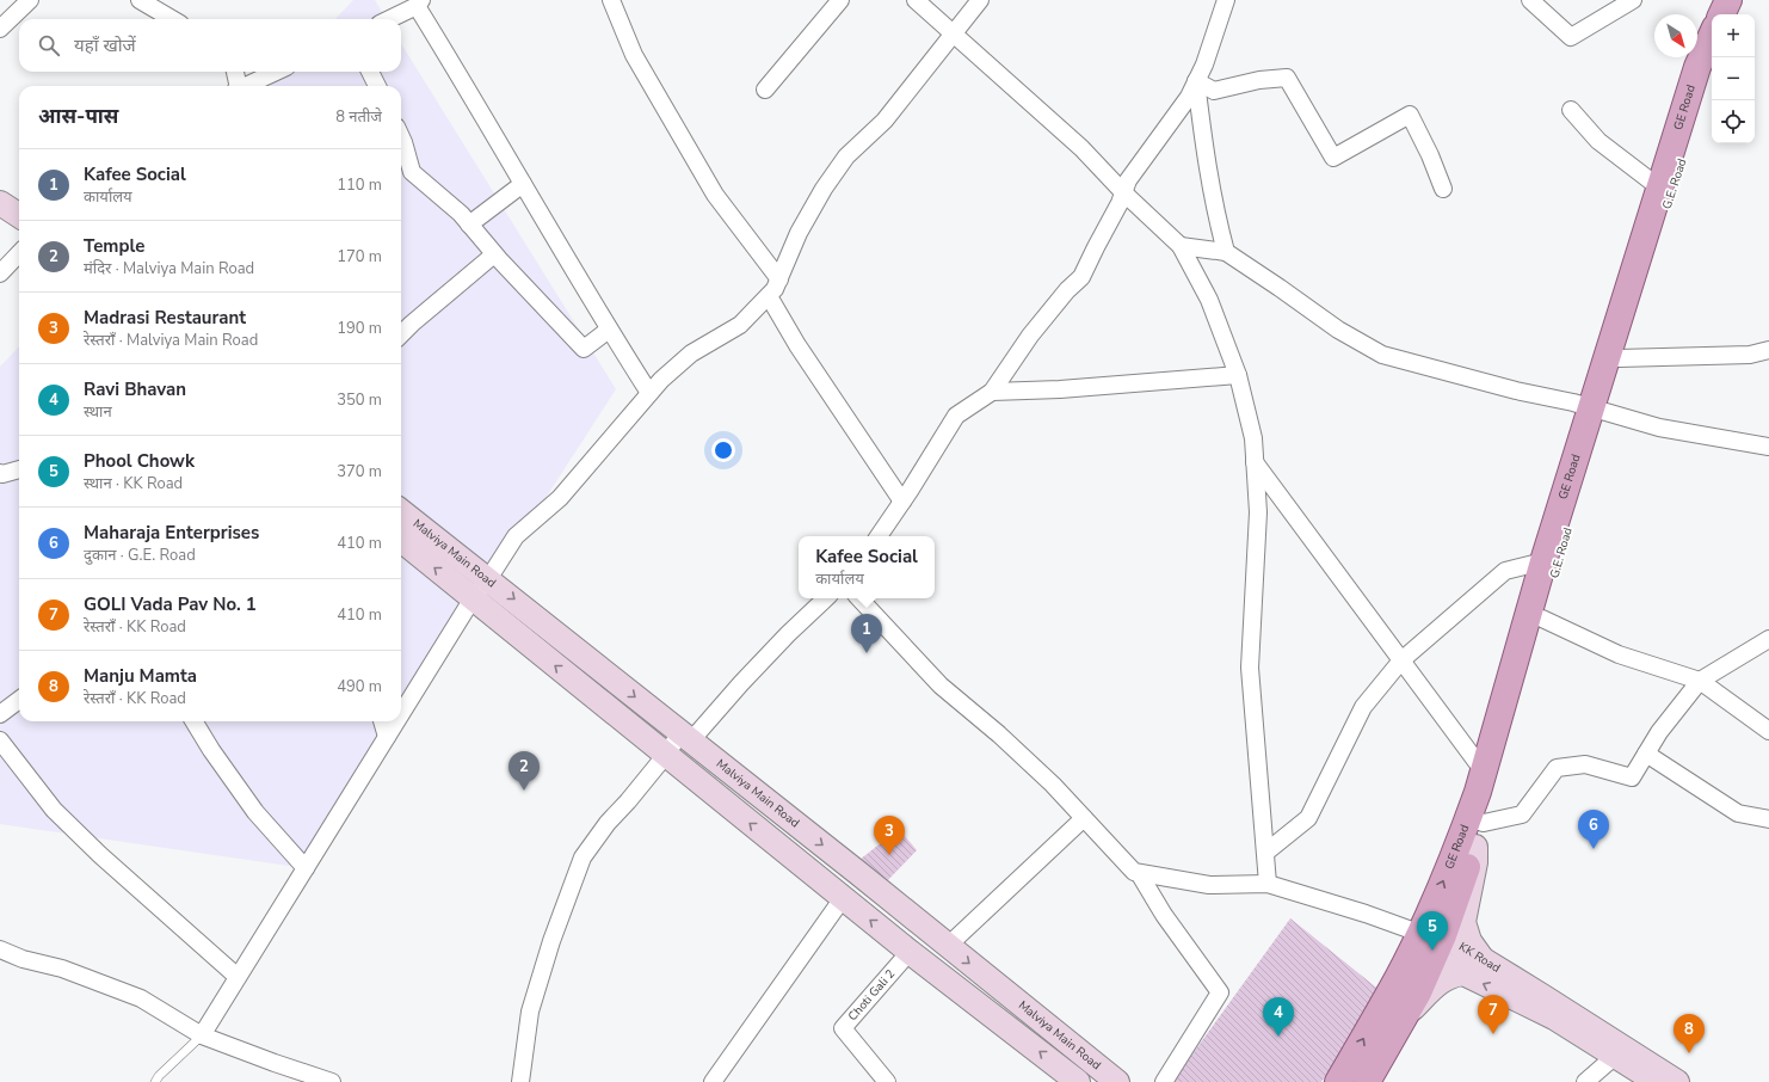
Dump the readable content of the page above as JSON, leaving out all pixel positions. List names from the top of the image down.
{
  "streets": {
    "main road": ["GE Road", "G.E. Road"],
    "street": ["Malviya Main Road", "KK Road", "Choti Gali 2"]
  },
  "crossings": [
    ["GE Road", "G.E. Road"],
    ["GE Road", "KK Road"],
    ["G.E. Road", "KK Road"],
    ["Malviya Main Road", "Choti Gali 2"]
  ],
  "north": "bottom right",
  "page": {
    "map_buttons": ["+", "−"],
    "search": "यहाँ खोजें",
    "heading": ["आस-पास", "8 नतीजे"],
    "list": [
      {
        "mark": "1",
        "name": "Kafee Social",
        "note": "कार्यालय",
        "value": "110 m"
      },
      {
        "mark": "2",
        "name": "Temple",
        "note": "मंदिर · Malviya Main Road",
        "value": "170 m"
      },
      {
        "mark": "3",
        "name": "Madrasi Restaurant",
        "note": "रेस्तराँ · Malviya Main Road",
        "value": "190 m"
      },
      {
        "mark": "4",
        "name": "Ravi Bhavan",
        "note": "स्थान",
        "value": "350 m"
      },
      {
        "mark": "5",
        "name": "Phool Chowk",
        "note": "स्थान · KK Road",
        "value": "370 m"
      },
      {
        "mark": "6",
        "name": "Maharaja Enterprises",
        "note": "दुकान · G.E. Road",
        "value": "410 m"
      },
      {
        "mark": "7",
        "name": "GOLI Vada Pav No. 1",
        "note": "रेस्तराँ · KK Road",
        "value": "410 m"
      },
      {
        "mark": "8",
        "name": "Manju Mamta",
        "note": "रेस्तराँ · KK Road",
        "value": "490 m"
      }
    ],
    "popup": ["Kafee Social", "कार्यालय"],
    "pins": [
      "1",
      "2",
      "6",
      "3",
      "5",
      "7",
      "4",
      "8"
    ]
  }
}
